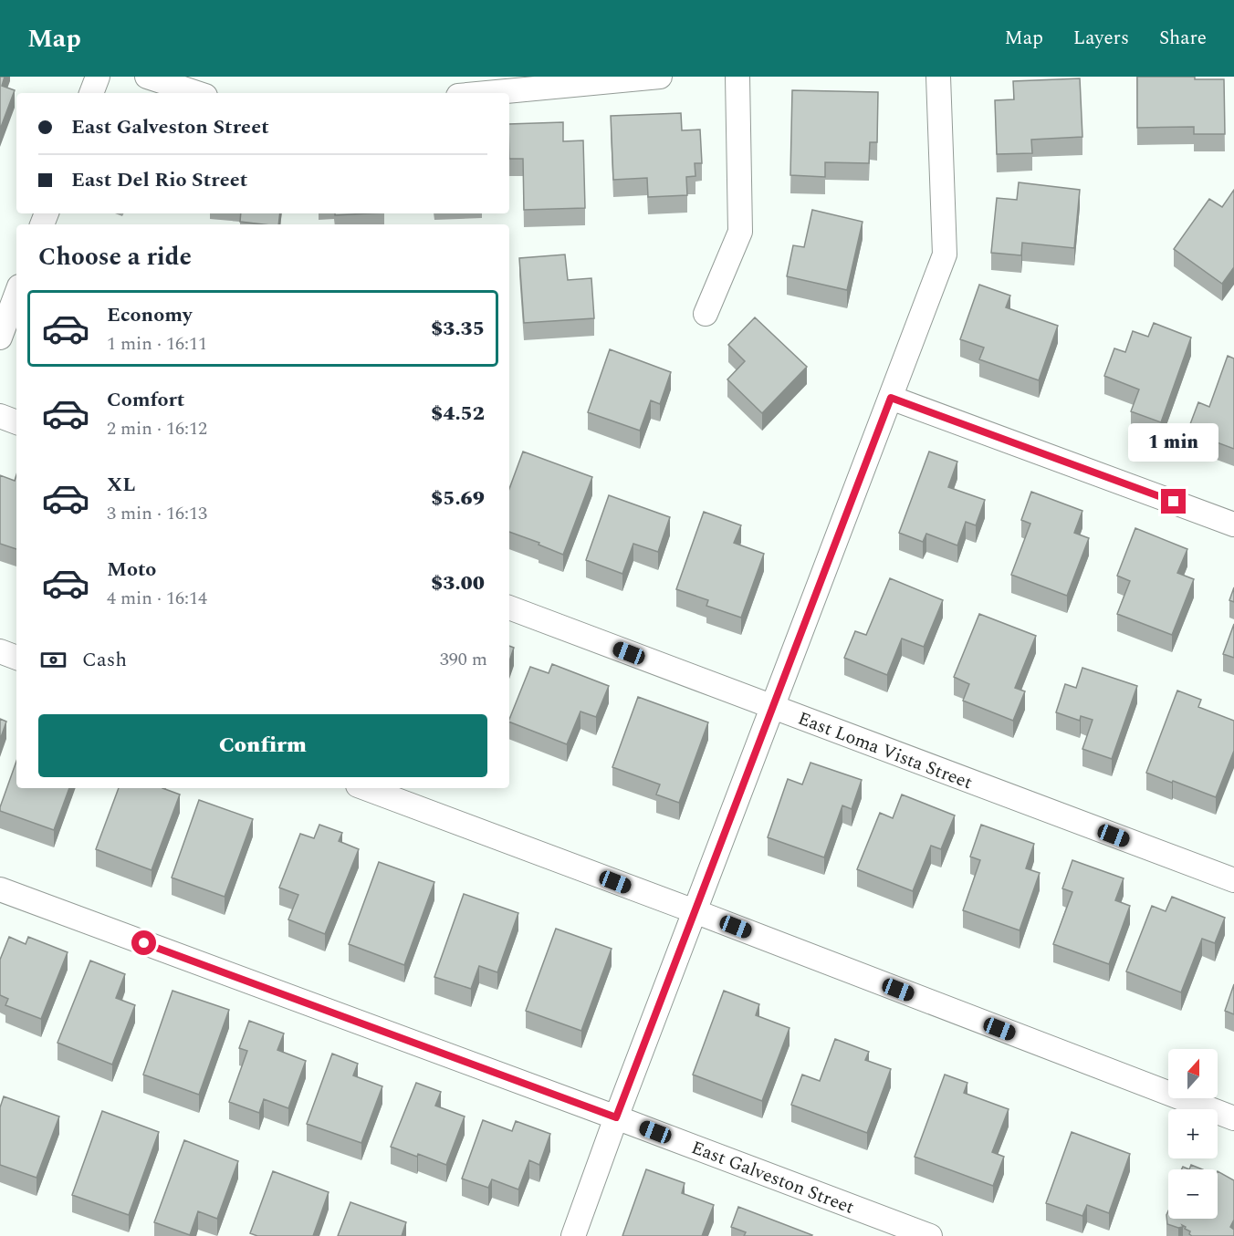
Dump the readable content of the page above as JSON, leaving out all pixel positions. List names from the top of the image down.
{
  "streets": {
    "street": ["East Loma Vista Street", "East Galveston Street"]
  },
  "north": "top",
  "page": {
    "header": "Map",
    "nav": ["Map", "Layers", "Share"],
    "banner": ["East Galveston Street", "East Del Rio Street"],
    "heading": "Choose a ride",
    "list": [
      {
        "name": "Economy",
        "note": "1 min · 16:11",
        "value": "$3.35"
      },
      {
        "name": "Comfort",
        "note": "2 min · 16:12",
        "value": "$4.52"
      },
      {
        "name": "XL",
        "note": "3 min · 16:13",
        "value": "$5.69"
      },
      {
        "name": "Moto",
        "note": "4 min · 16:14",
        "value": "$3.00"
      }
    ],
    "bubble": "1 min",
    "pay": ["Cash", "390 m"],
    "buttons": "Confirm",
    "map_buttons": ["+", "−"]
  }
}
